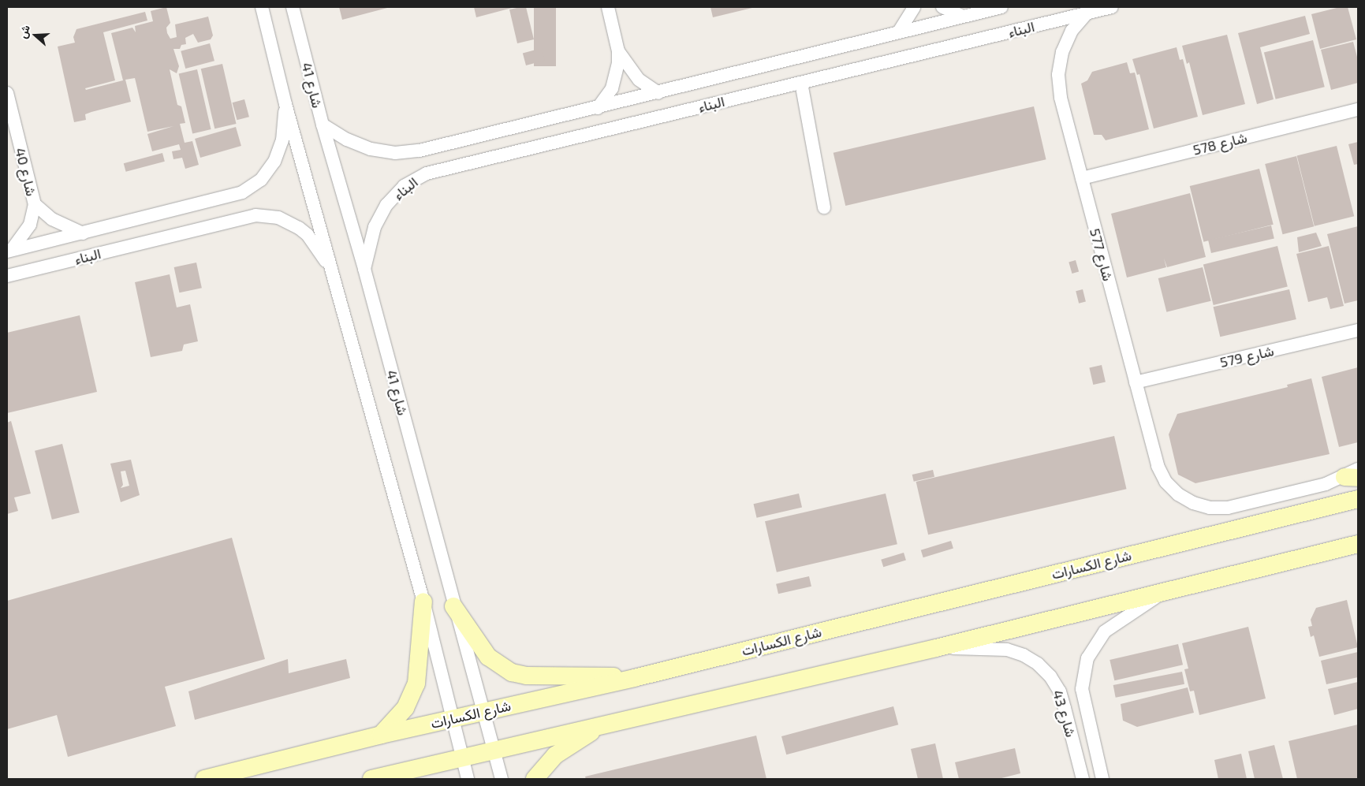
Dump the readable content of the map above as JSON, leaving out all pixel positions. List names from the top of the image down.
{
  "streets": {
    "street": [
      "البناء",
      "شارع 41",
      "شارع 578",
      "شارع 40",
      "شارع 577",
      "شارع 579",
      "شارع الكسارات",
      "شارع 43"
    ]
  },
  "crossings": [
    ["البناء", "شارع 41"],
    ["البناء", "شارع 40"],
    ["البناء", "شارع 577"],
    ["شارع 41", "شارع الكسارات"],
    ["شارع 578", "شارع 577"],
    ["شارع 577", "شارع 579"]
  ],
  "north": "left"
}
